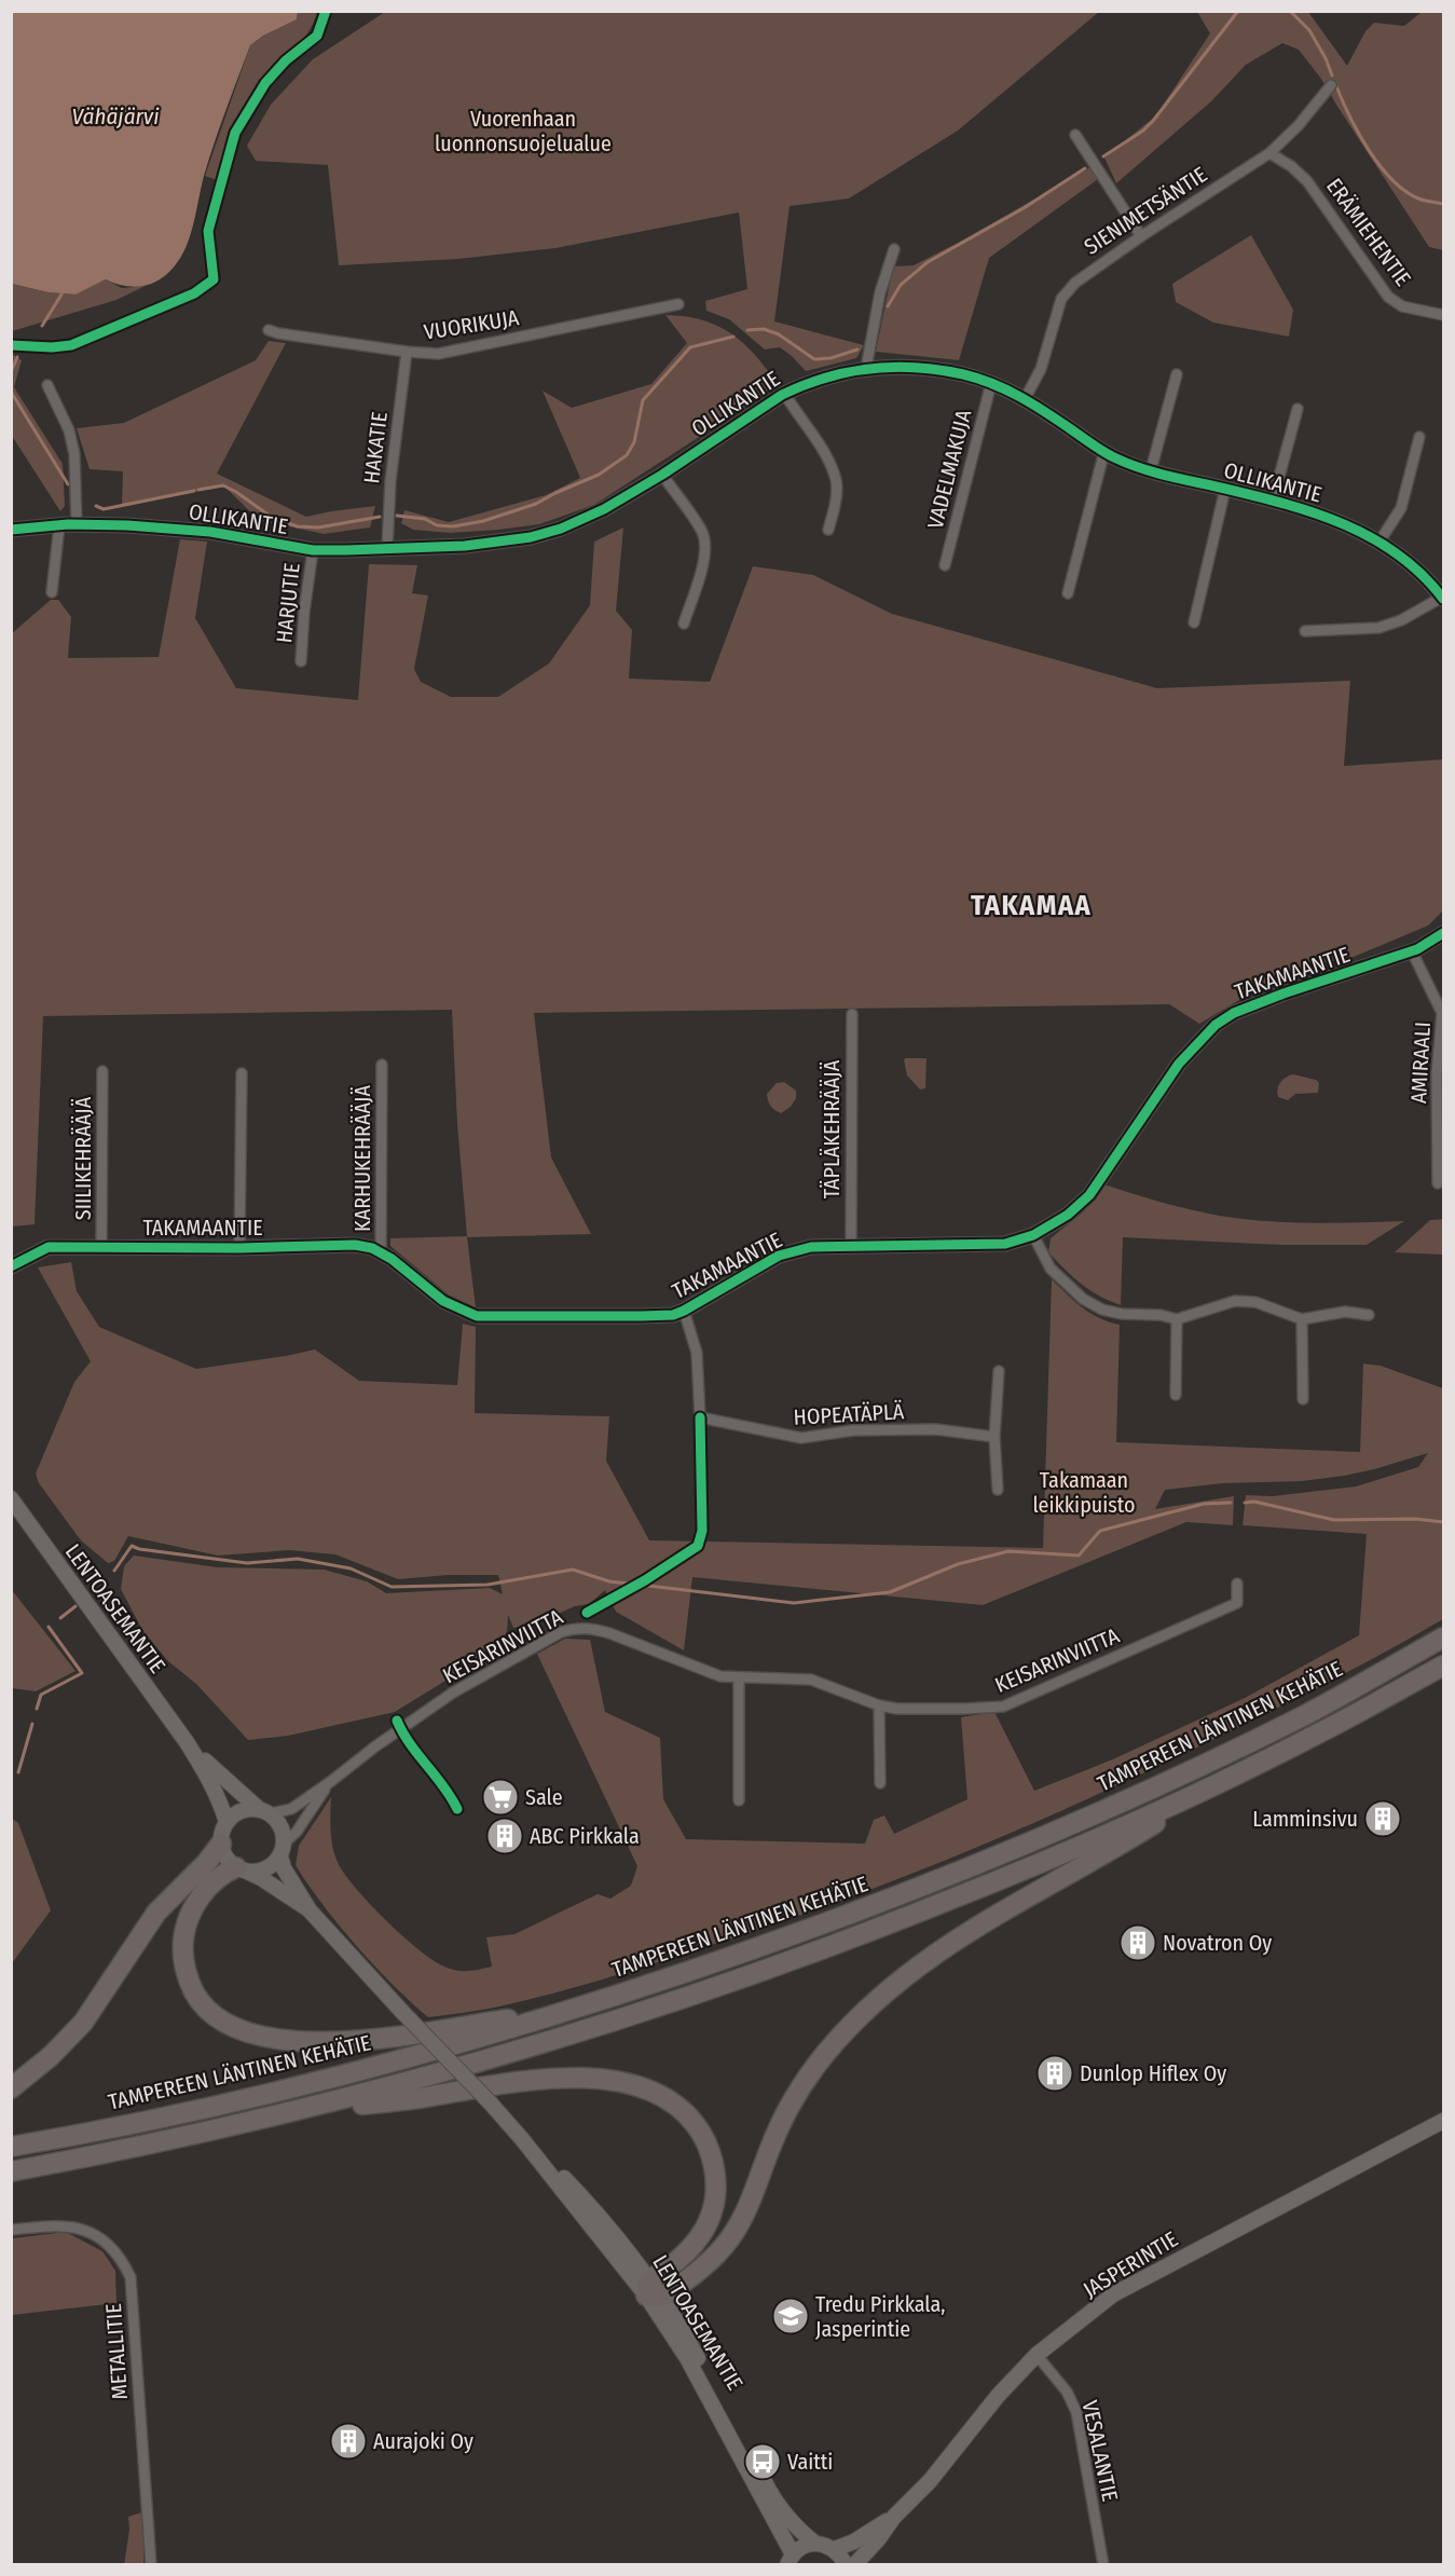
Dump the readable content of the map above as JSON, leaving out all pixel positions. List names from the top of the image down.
{
  "streets": {
    "highway": ["TAMPEREEN LÄNTINEN KEHÄTIE"],
    "main road": ["LENTOASEMANTIE", "JASPERINTIE"],
    "street": [
      "SIENIMETSÄNTIE",
      "ERÄMIEHENTIE",
      "VUORIKUJA",
      "OLLIKANTIE",
      "HAKATIE",
      "VADELMAKUJA",
      "HARJUTIE",
      "TAKAMAANTIE",
      "AMIRAALI",
      "TÄPLÄKEHRÄÄJÄ",
      "SIILIKEHRÄÄJÄ",
      "KARHUKEHRÄÄJÄ",
      "HOPEATÄPLÄ",
      "KEISARINVIITTA",
      "METALLITIE",
      "VESALANTIE"
    ]
  },
  "crossings": [
    ["SIENIMETSÄNTIE", "ERÄMIEHENTIE"],
    ["SIENIMETSÄNTIE", "OLLIKANTIE"],
    ["VUORIKUJA", "HAKATIE"],
    ["OLLIKANTIE", "HAKATIE"],
    ["OLLIKANTIE", "VADELMAKUJA"],
    ["OLLIKANTIE", "HARJUTIE"],
    ["TAKAMAANTIE", "AMIRAALI"],
    ["TAKAMAANTIE", "TÄPLÄKEHRÄÄJÄ"],
    ["TAKAMAANTIE", "SIILIKEHRÄÄJÄ"],
    ["TAKAMAANTIE", "KARHUKEHRÄÄJÄ"],
    ["LENTOASEMANTIE", "KEISARINVIITTA"],
    ["JASPERINTIE", "VESALANTIE"]
  ],
  "districts": ["TAKAMAA"],
  "water": ["Vähäjärvi"],
  "parks": ["Vuorenhaan luonnonsuojelualue", "Takamaan leikkipuisto"],
  "places": {
    "supermarket": ["Sale"],
    "building": [
      "Lamminsivu",
      "ABC Pirkkala",
      "Novatron Oy",
      "Dunlop Hiflex Oy",
      "Aurajoki Oy"
    ],
    "school or university": ["Tredu Pirkkala, Jasperintie"],
    "bus stop": ["Vaitti"]
  }
}
